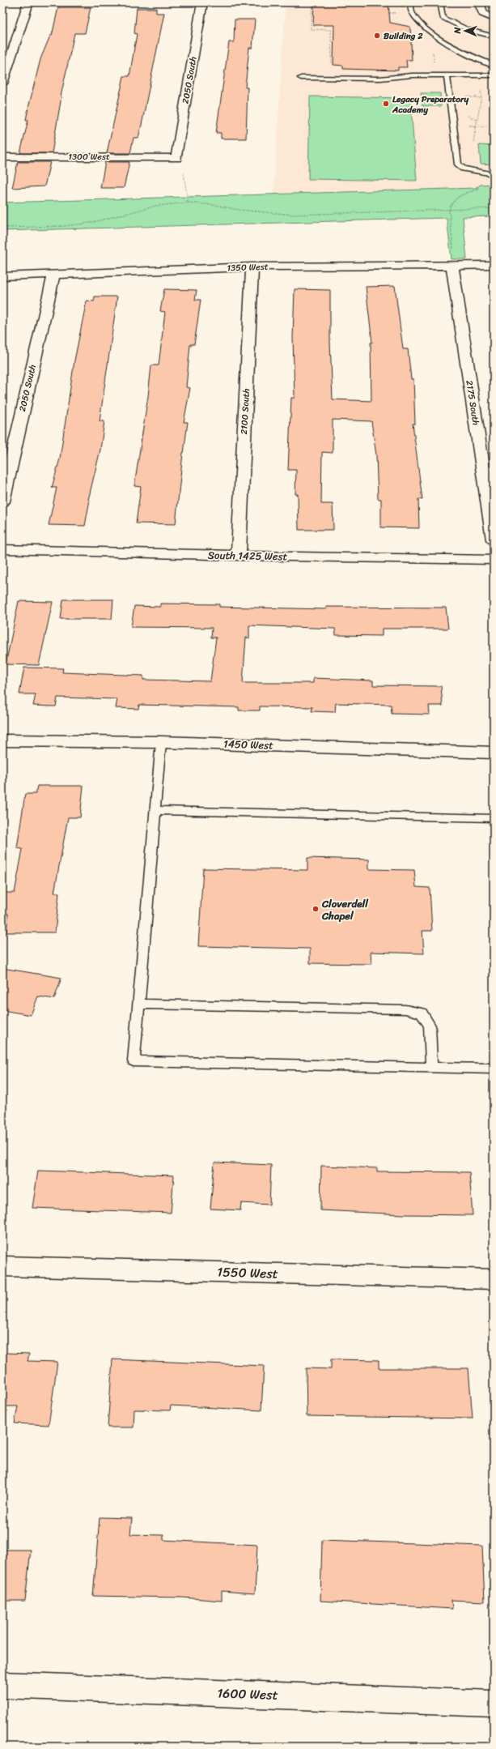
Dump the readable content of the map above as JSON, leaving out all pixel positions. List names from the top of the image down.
{
  "streets": {
    "street": [
      "2050 South",
      "1300 West",
      "1350 West",
      "2175 South",
      "2100 South",
      "South 1425 West",
      "1450 West",
      "1550 West",
      "1600 West"
    ]
  },
  "crossings": [
    ["2050 South", "1300 West"],
    ["2050 South", "1350 West"],
    ["1350 West", "2175 South"],
    ["1350 West", "2100 South"],
    ["2100 South", "South 1425 West"]
  ],
  "places": ["Building 2", "Legacy Preparatory Academy", "Cloverdell Chapel"],
  "north": "left"
}
